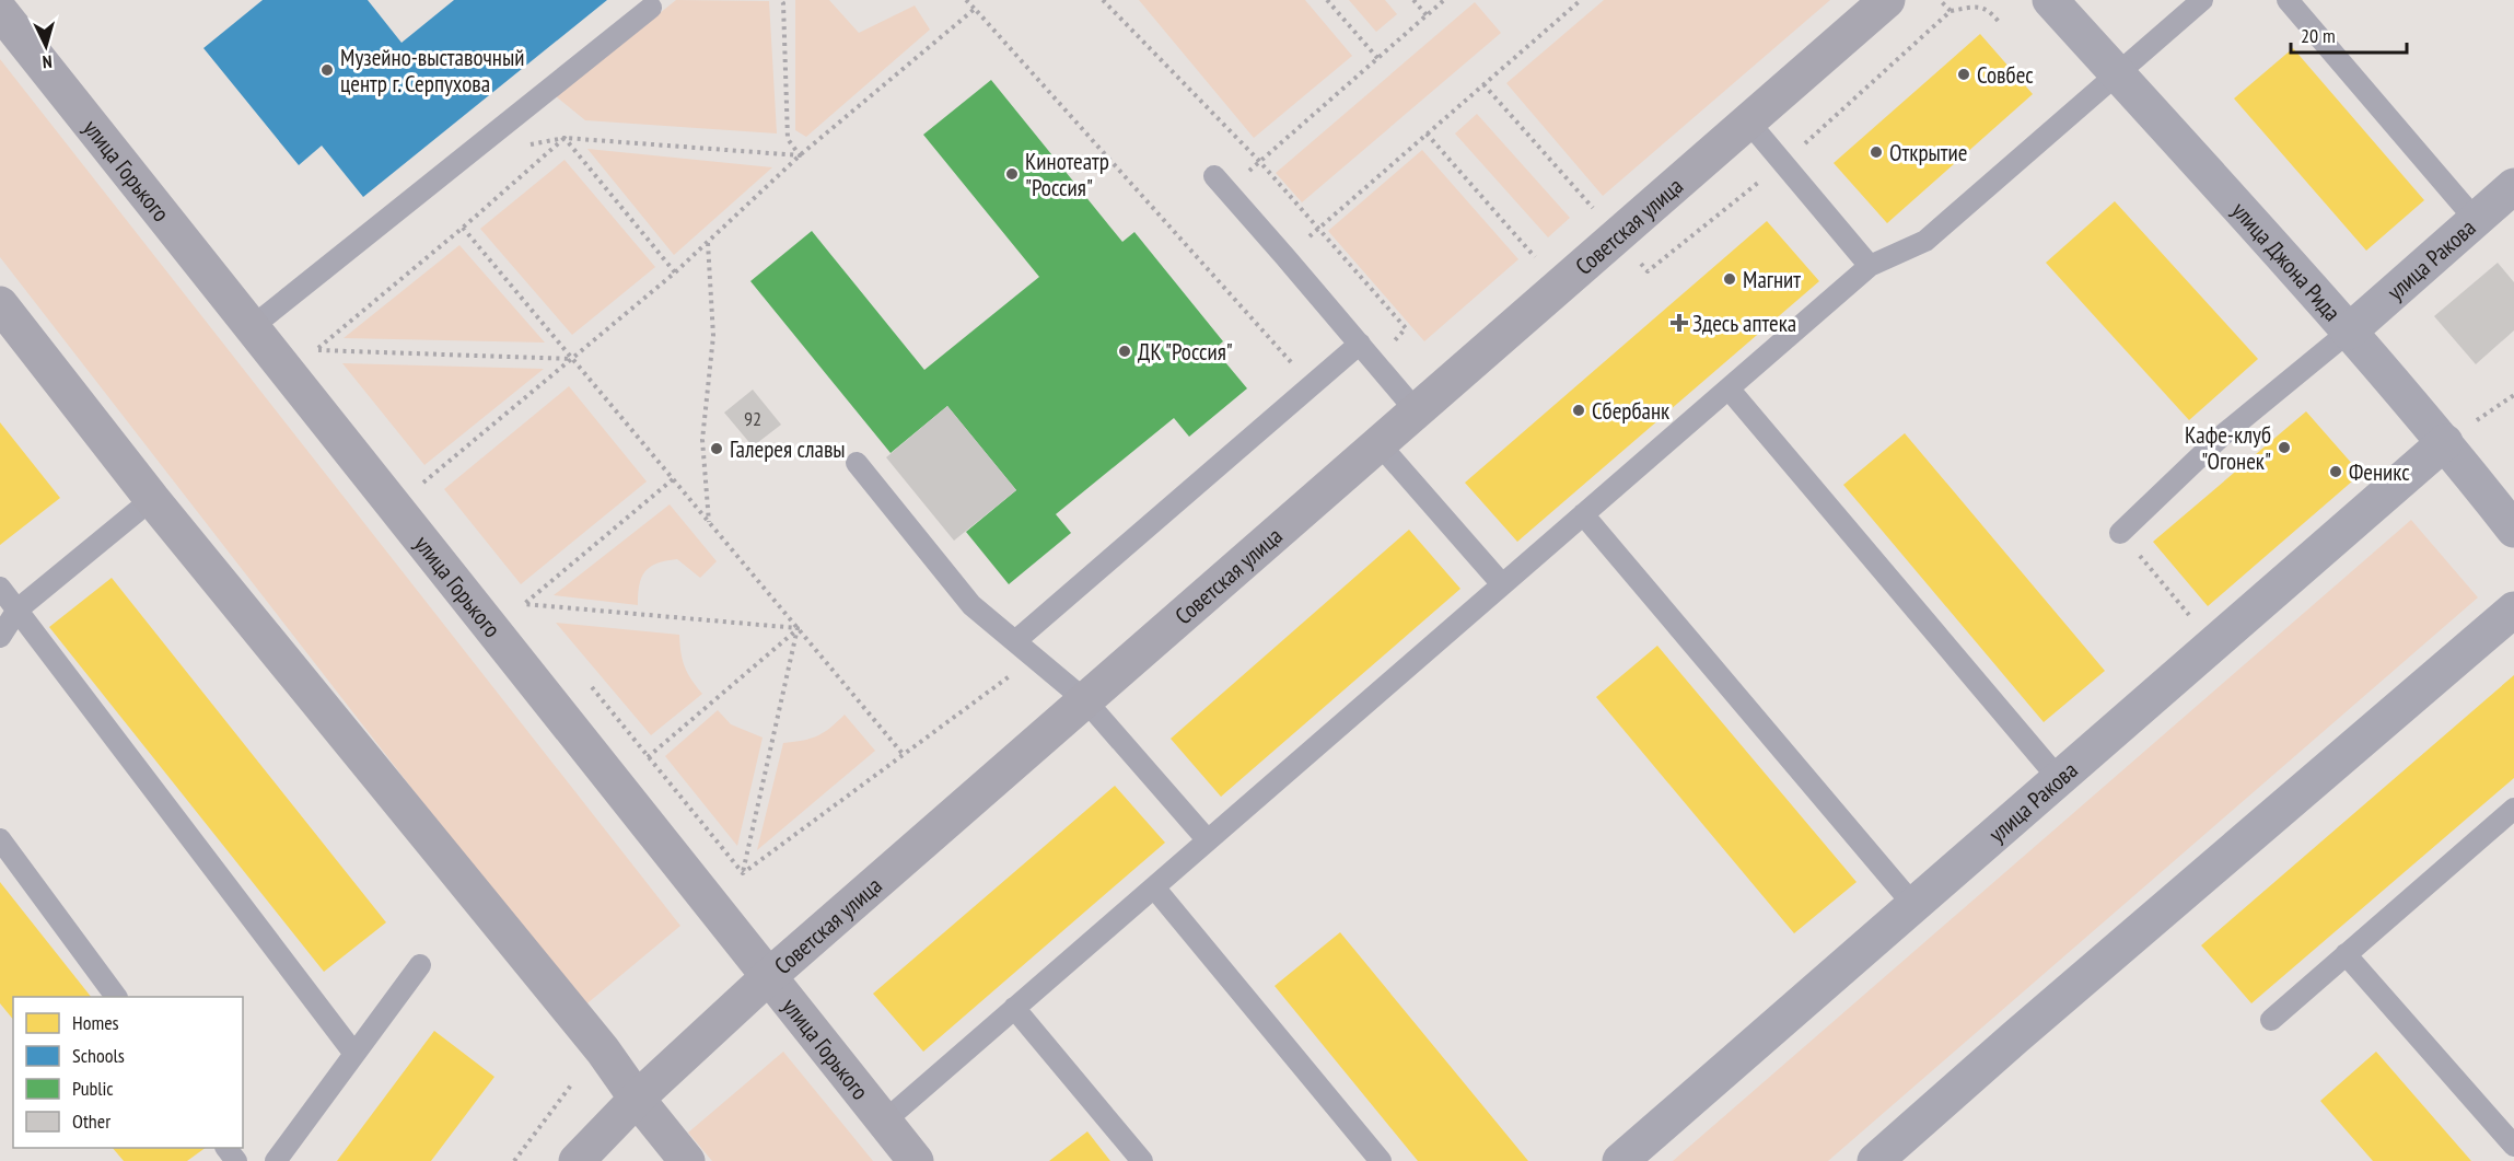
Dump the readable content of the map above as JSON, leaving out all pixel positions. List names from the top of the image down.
{
  "streets": {
    "street": [
      "улица Горького",
      "Советская улица",
      "улица Ракова",
      "улица Джона Рида"
    ]
  },
  "crossings": [
    ["улица Горького", "Советская улица"],
    ["улица Ракова", "улица Джона Рида"]
  ],
  "places": {
    "other": [
      "Музейно-выставочный центр г. Серпухова",
      "Совбес",
      "Открытие",
      "Кинотеатр \"Россия\"",
      "Магнит",
      "ДК \"Россия\"",
      "Сбербанк",
      "Кафе-клуб \"Огонек\"",
      "Галерея славы",
      "Феникс"
    ],
    "health": ["Здесь аптека"]
  },
  "house_numbers": ["92"],
  "legend": [
    "Homes",
    "Schools",
    "Public",
    "Other"
  ],
  "scale_bar": "20 m",
  "north": "bottom"
}
